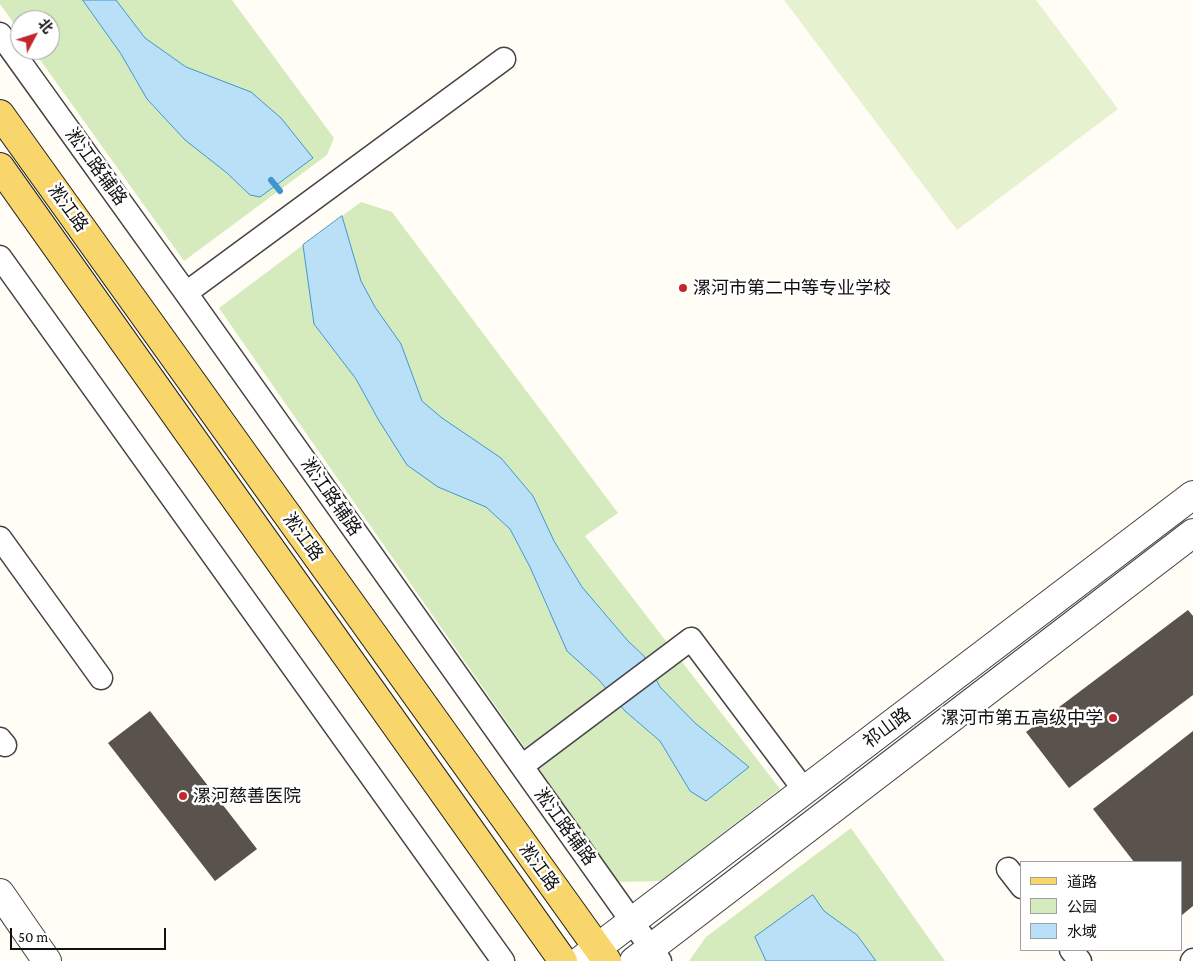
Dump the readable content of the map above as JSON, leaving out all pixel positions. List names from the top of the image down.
{
  "streets": {
    "main road": ["淞江路"],
    "street": ["淞江路辅路", "祁山路"]
  },
  "crossings": [
    ["淞江路辅路", "祁山路"],
    ["淞江路", "祁山路"]
  ],
  "places": ["漯河市第二中等专业学校", "漯河市第五高级中学", "漯河慈善医院"],
  "legend": ["道路", "公园", "水域"],
  "scale_bar": "50 m",
  "north": "top right"
}
